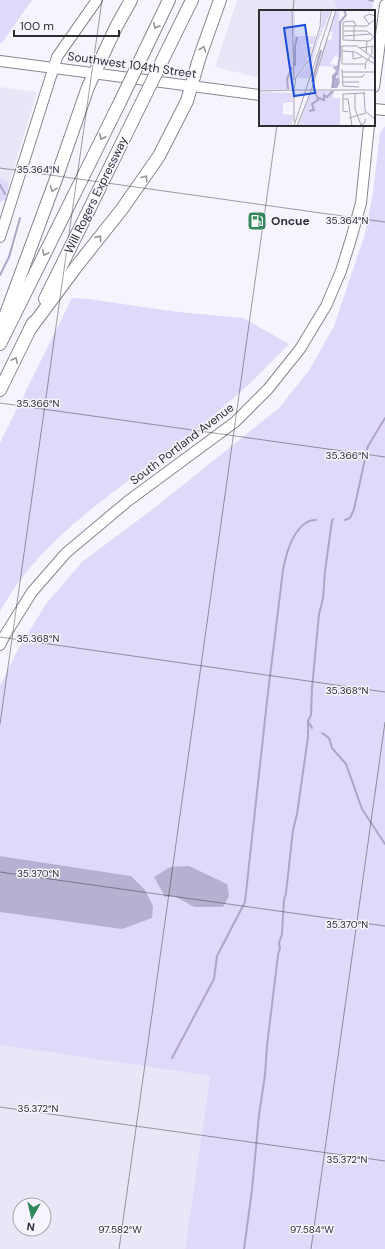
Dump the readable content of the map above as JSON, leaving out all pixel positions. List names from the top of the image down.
{
  "streets": {
    "highway": ["Will Rogers Expressway"],
    "main road": ["Southwest 104th Street", "South Portland Avenue"]
  },
  "places": {
    "fuel station": ["Oncue"]
  },
  "scale_bar": "100 m",
  "north": "bottom",
  "coordinates": [
    "35.364°N",
    "35.366°N",
    "35.368°N",
    "35.370°N",
    "35.372°N",
    "97.582°W",
    "97.584°W"
  ]
}
